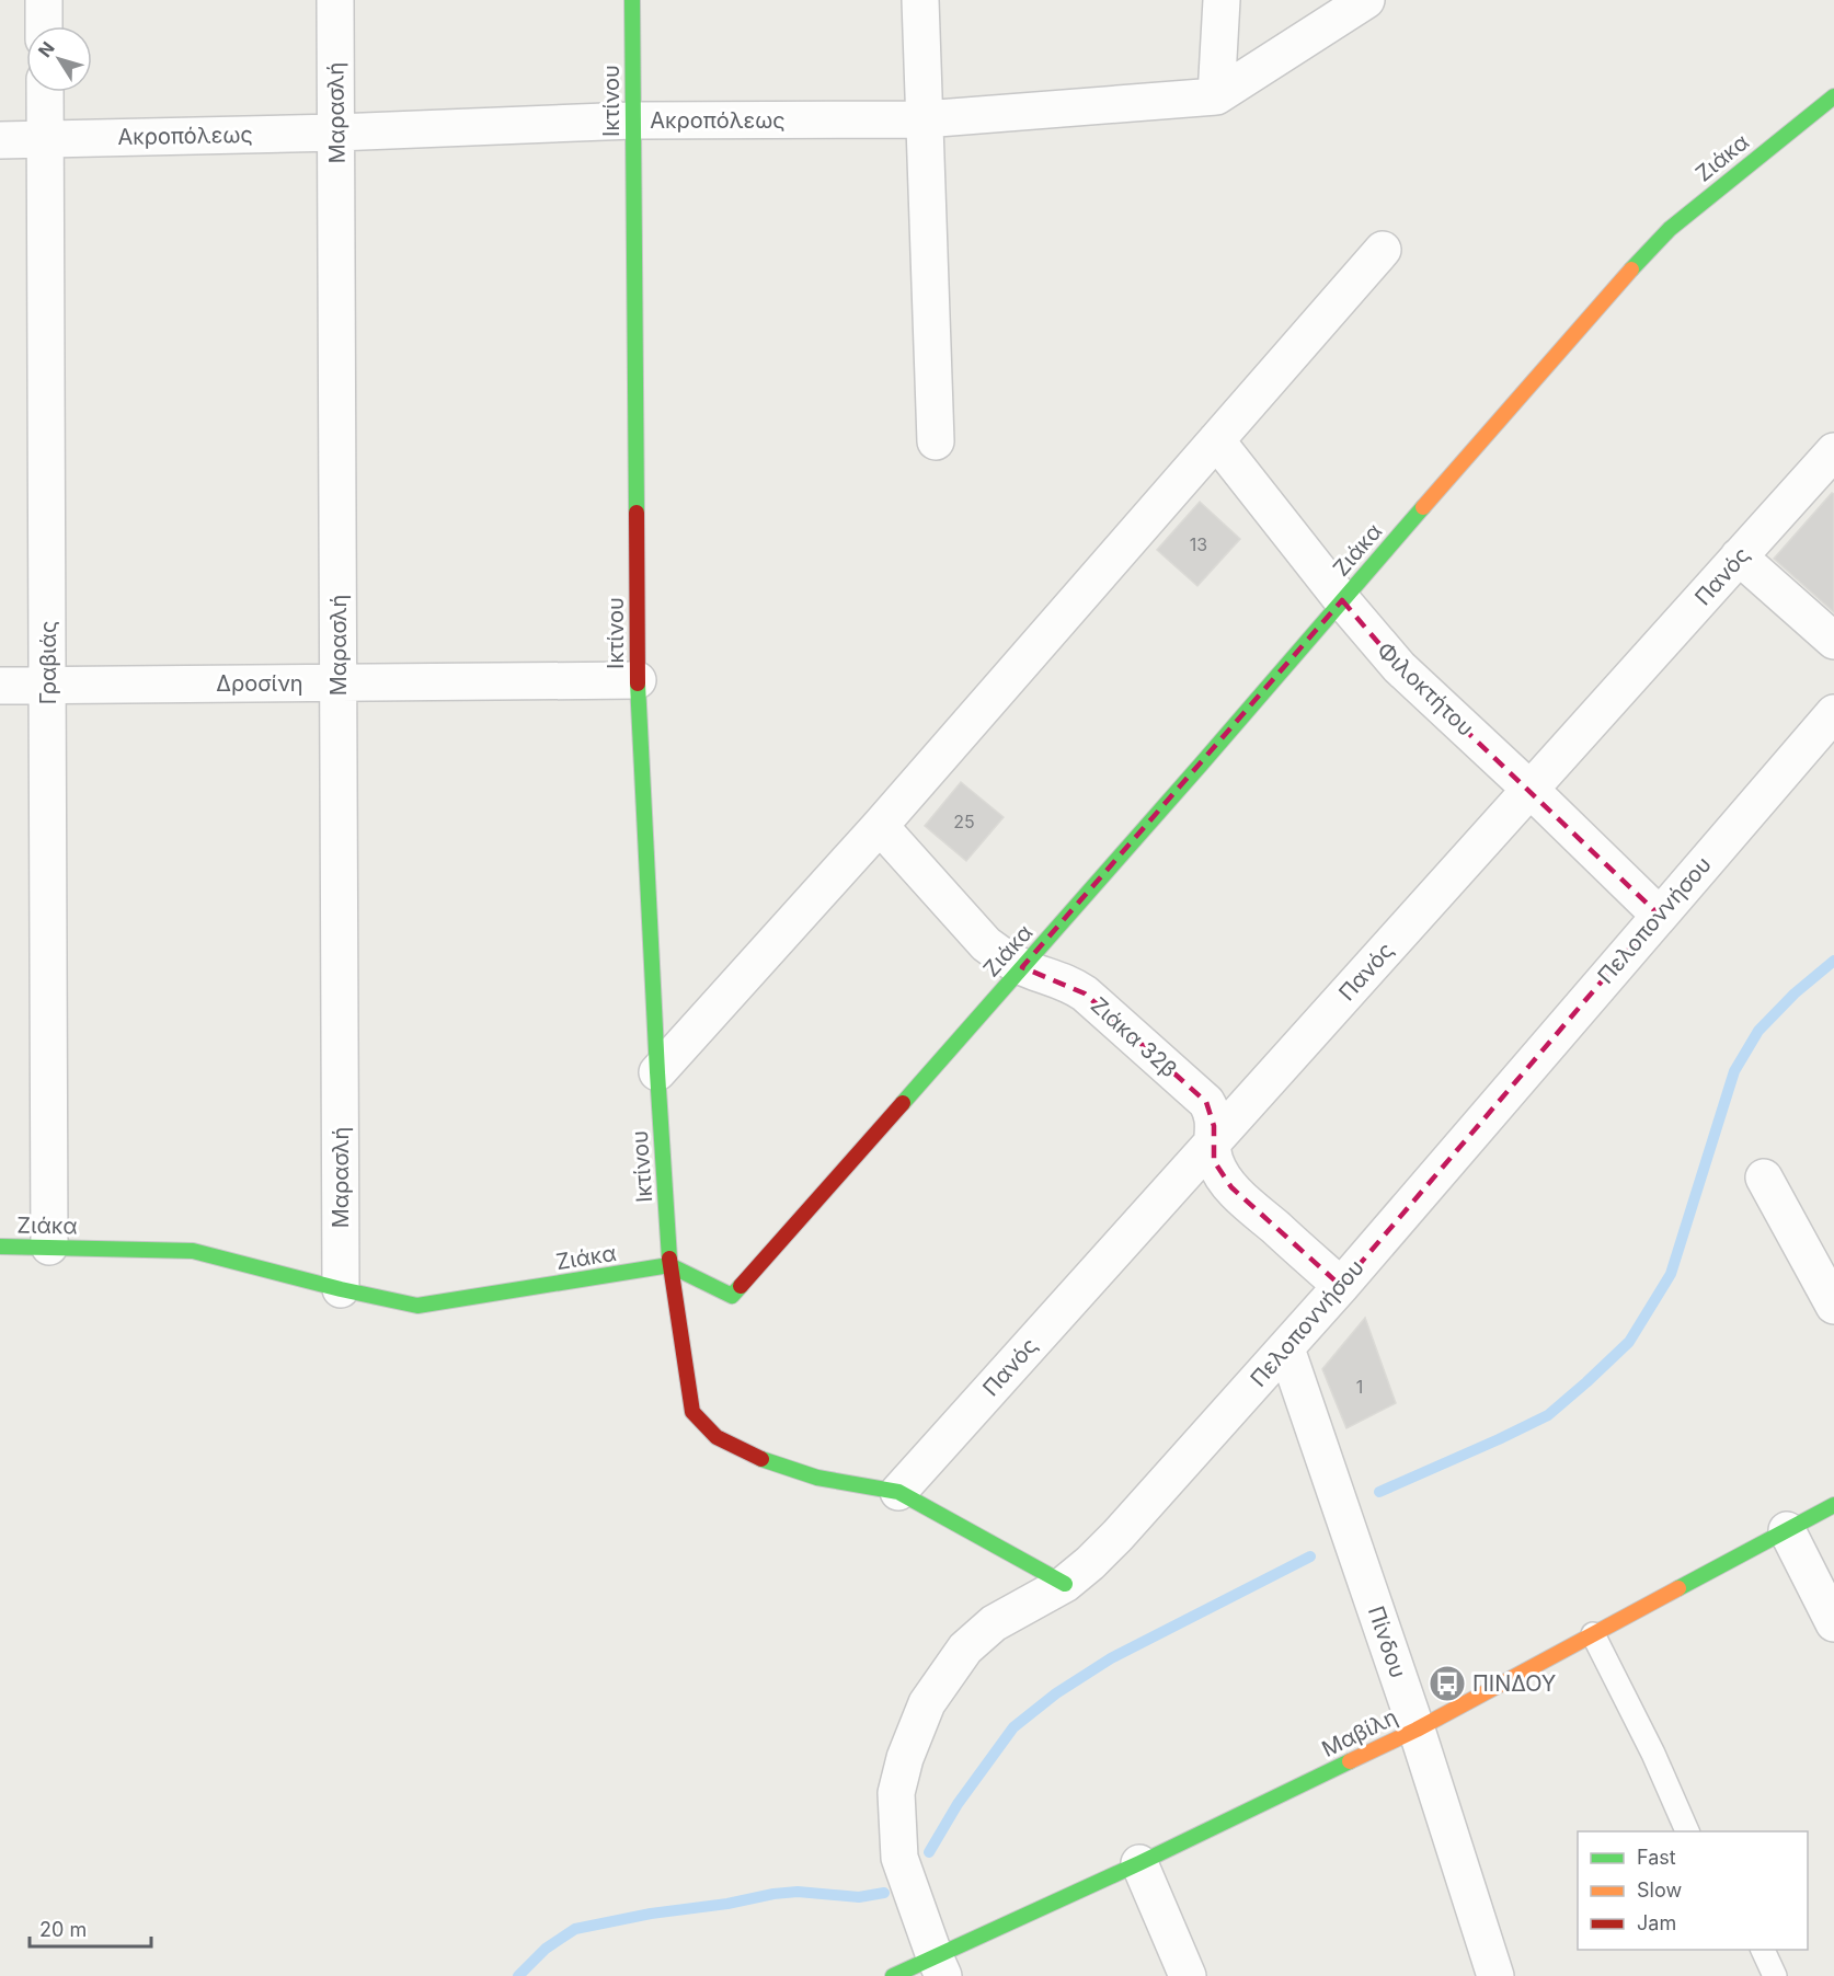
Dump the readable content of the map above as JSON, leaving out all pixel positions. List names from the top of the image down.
{
  "streets": {
    "street": [
      "Ικτίνου",
      "Μαρασλή",
      "Ακροπόλεως",
      "Ζιάκα",
      "Πανός",
      "Γραβιάς",
      "Δροσίνη",
      "Φιλοκτήτου",
      "Πελοποννήσου",
      "Ζιάκα 32β",
      "Πίνδου",
      "Μαβίλη"
    ]
  },
  "crossings": [
    ["Ικτίνου", "Ακροπόλεως"],
    ["Ικτίνου", "Ζιάκα"],
    ["Ικτίνου", "Πανός"],
    ["Ικτίνου", "Δροσίνη"],
    ["Ικτίνου", "Πελοποννήσου"],
    ["Μαρασλή", "Ακροπόλεως"],
    ["Μαρασλή", "Ζιάκα"],
    ["Μαρασλή", "Δροσίνη"],
    ["Ακροπόλεως", "Γραβιάς"],
    ["Ζιάκα", "Γραβιάς"],
    ["Ζιάκα", "Φιλοκτήτου"],
    ["Ζιάκα", "Ζιάκα 32β"],
    ["Πανός", "Φιλοκτήτου"],
    ["Πανός", "Ζιάκα 32β"],
    ["Γραβιάς", "Δροσίνη"],
    ["Φιλοκτήτου", "Πελοποννήσου"],
    ["Πελοποννήσου", "Ζιάκα 32β"],
    ["Πελοποννήσου", "Πίνδου"],
    ["Πελοποννήσου", "Μαβίλη"],
    ["Πίνδου", "Μαβίλη"]
  ],
  "places": {
    "bus stop": ["ΠΙΝΔΟΥ"]
  },
  "house_numbers": ["13", "25", "1"],
  "legend": ["Fast", "Slow", "Jam"],
  "scale_bar": "20 m",
  "north": "top left"
}
